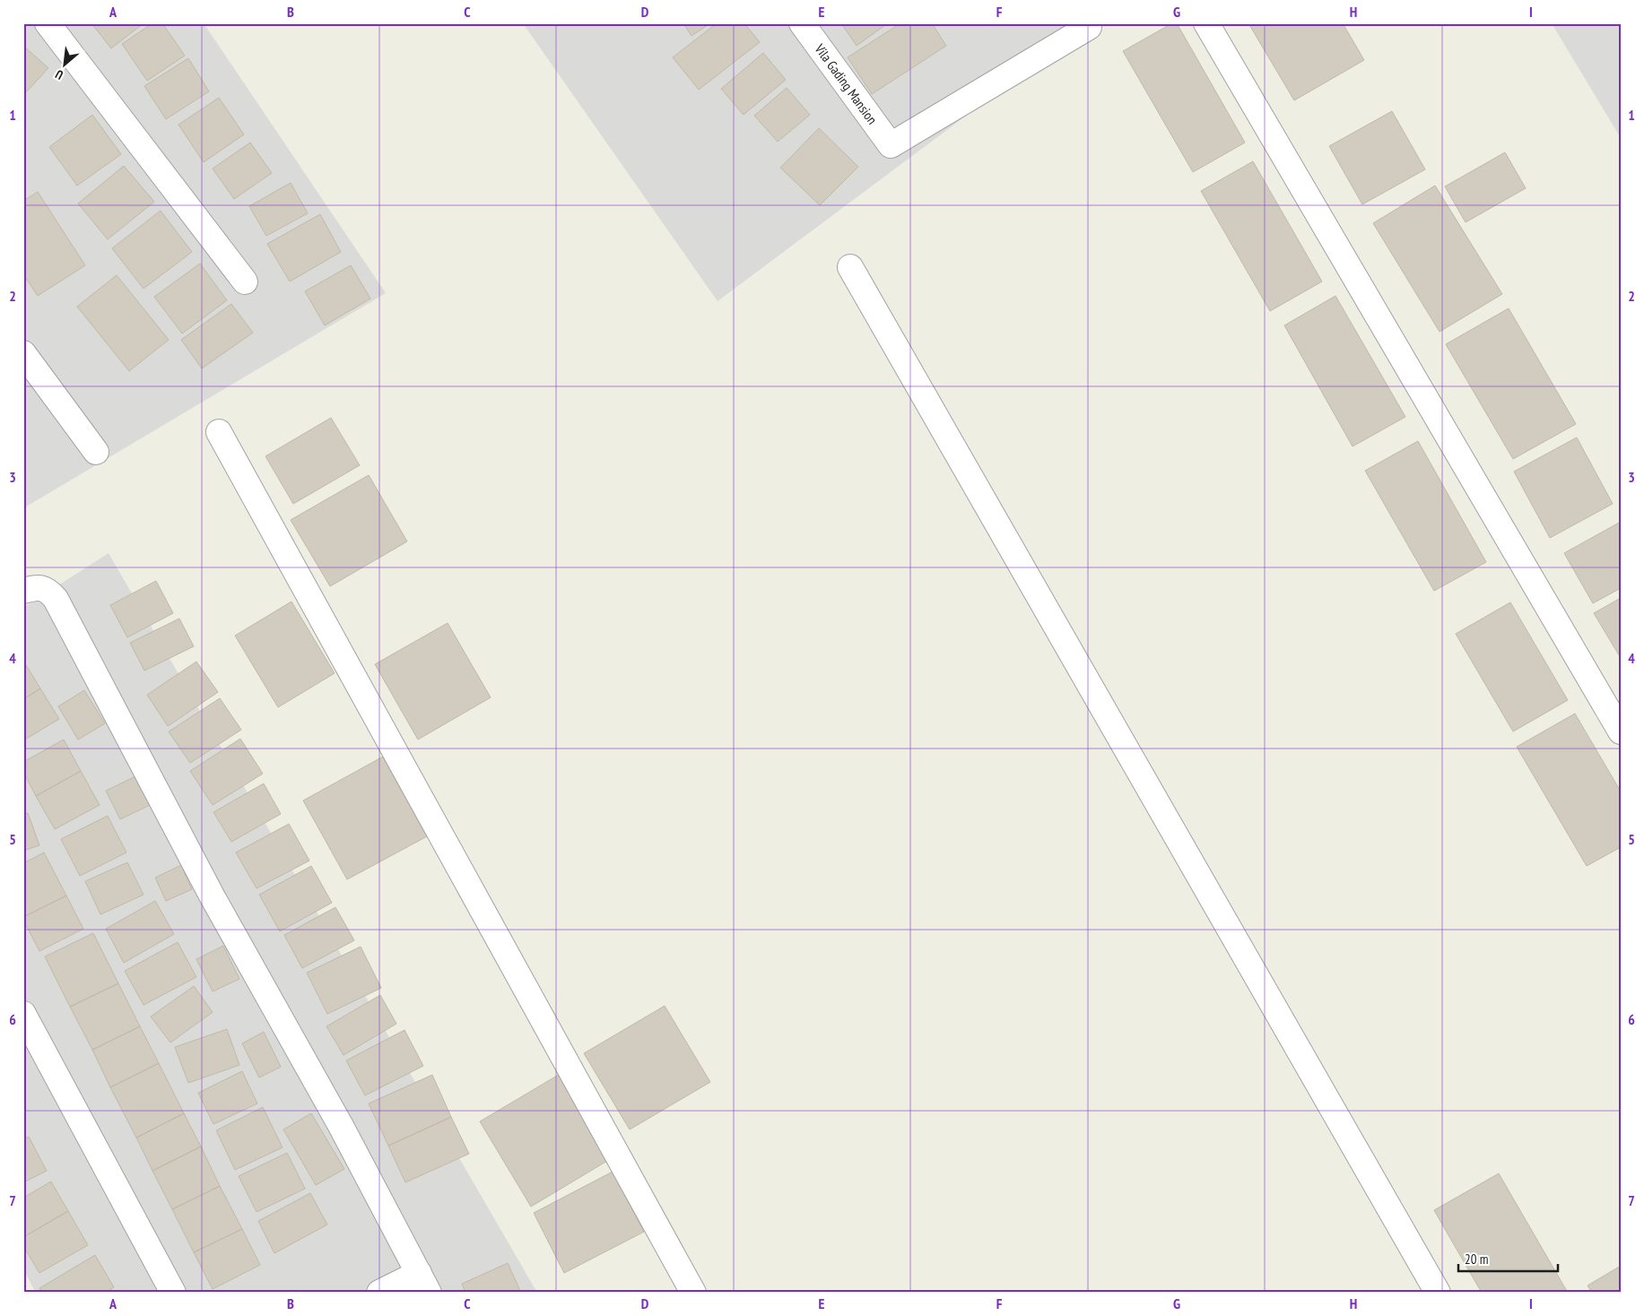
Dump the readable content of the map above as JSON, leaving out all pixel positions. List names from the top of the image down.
{
  "streets": {
    "street": ["Vila Gading Mansion"]
  },
  "scale_bar": "20 m",
  "north": "bottom left",
  "grid": {
    "columns": [
      "A",
      "B",
      "C",
      "D",
      "E",
      "F",
      "G",
      "H",
      "I"
    ],
    "rows": [
      "1",
      "2",
      "3",
      "4",
      "5",
      "6",
      "7"
    ]
  }
}
